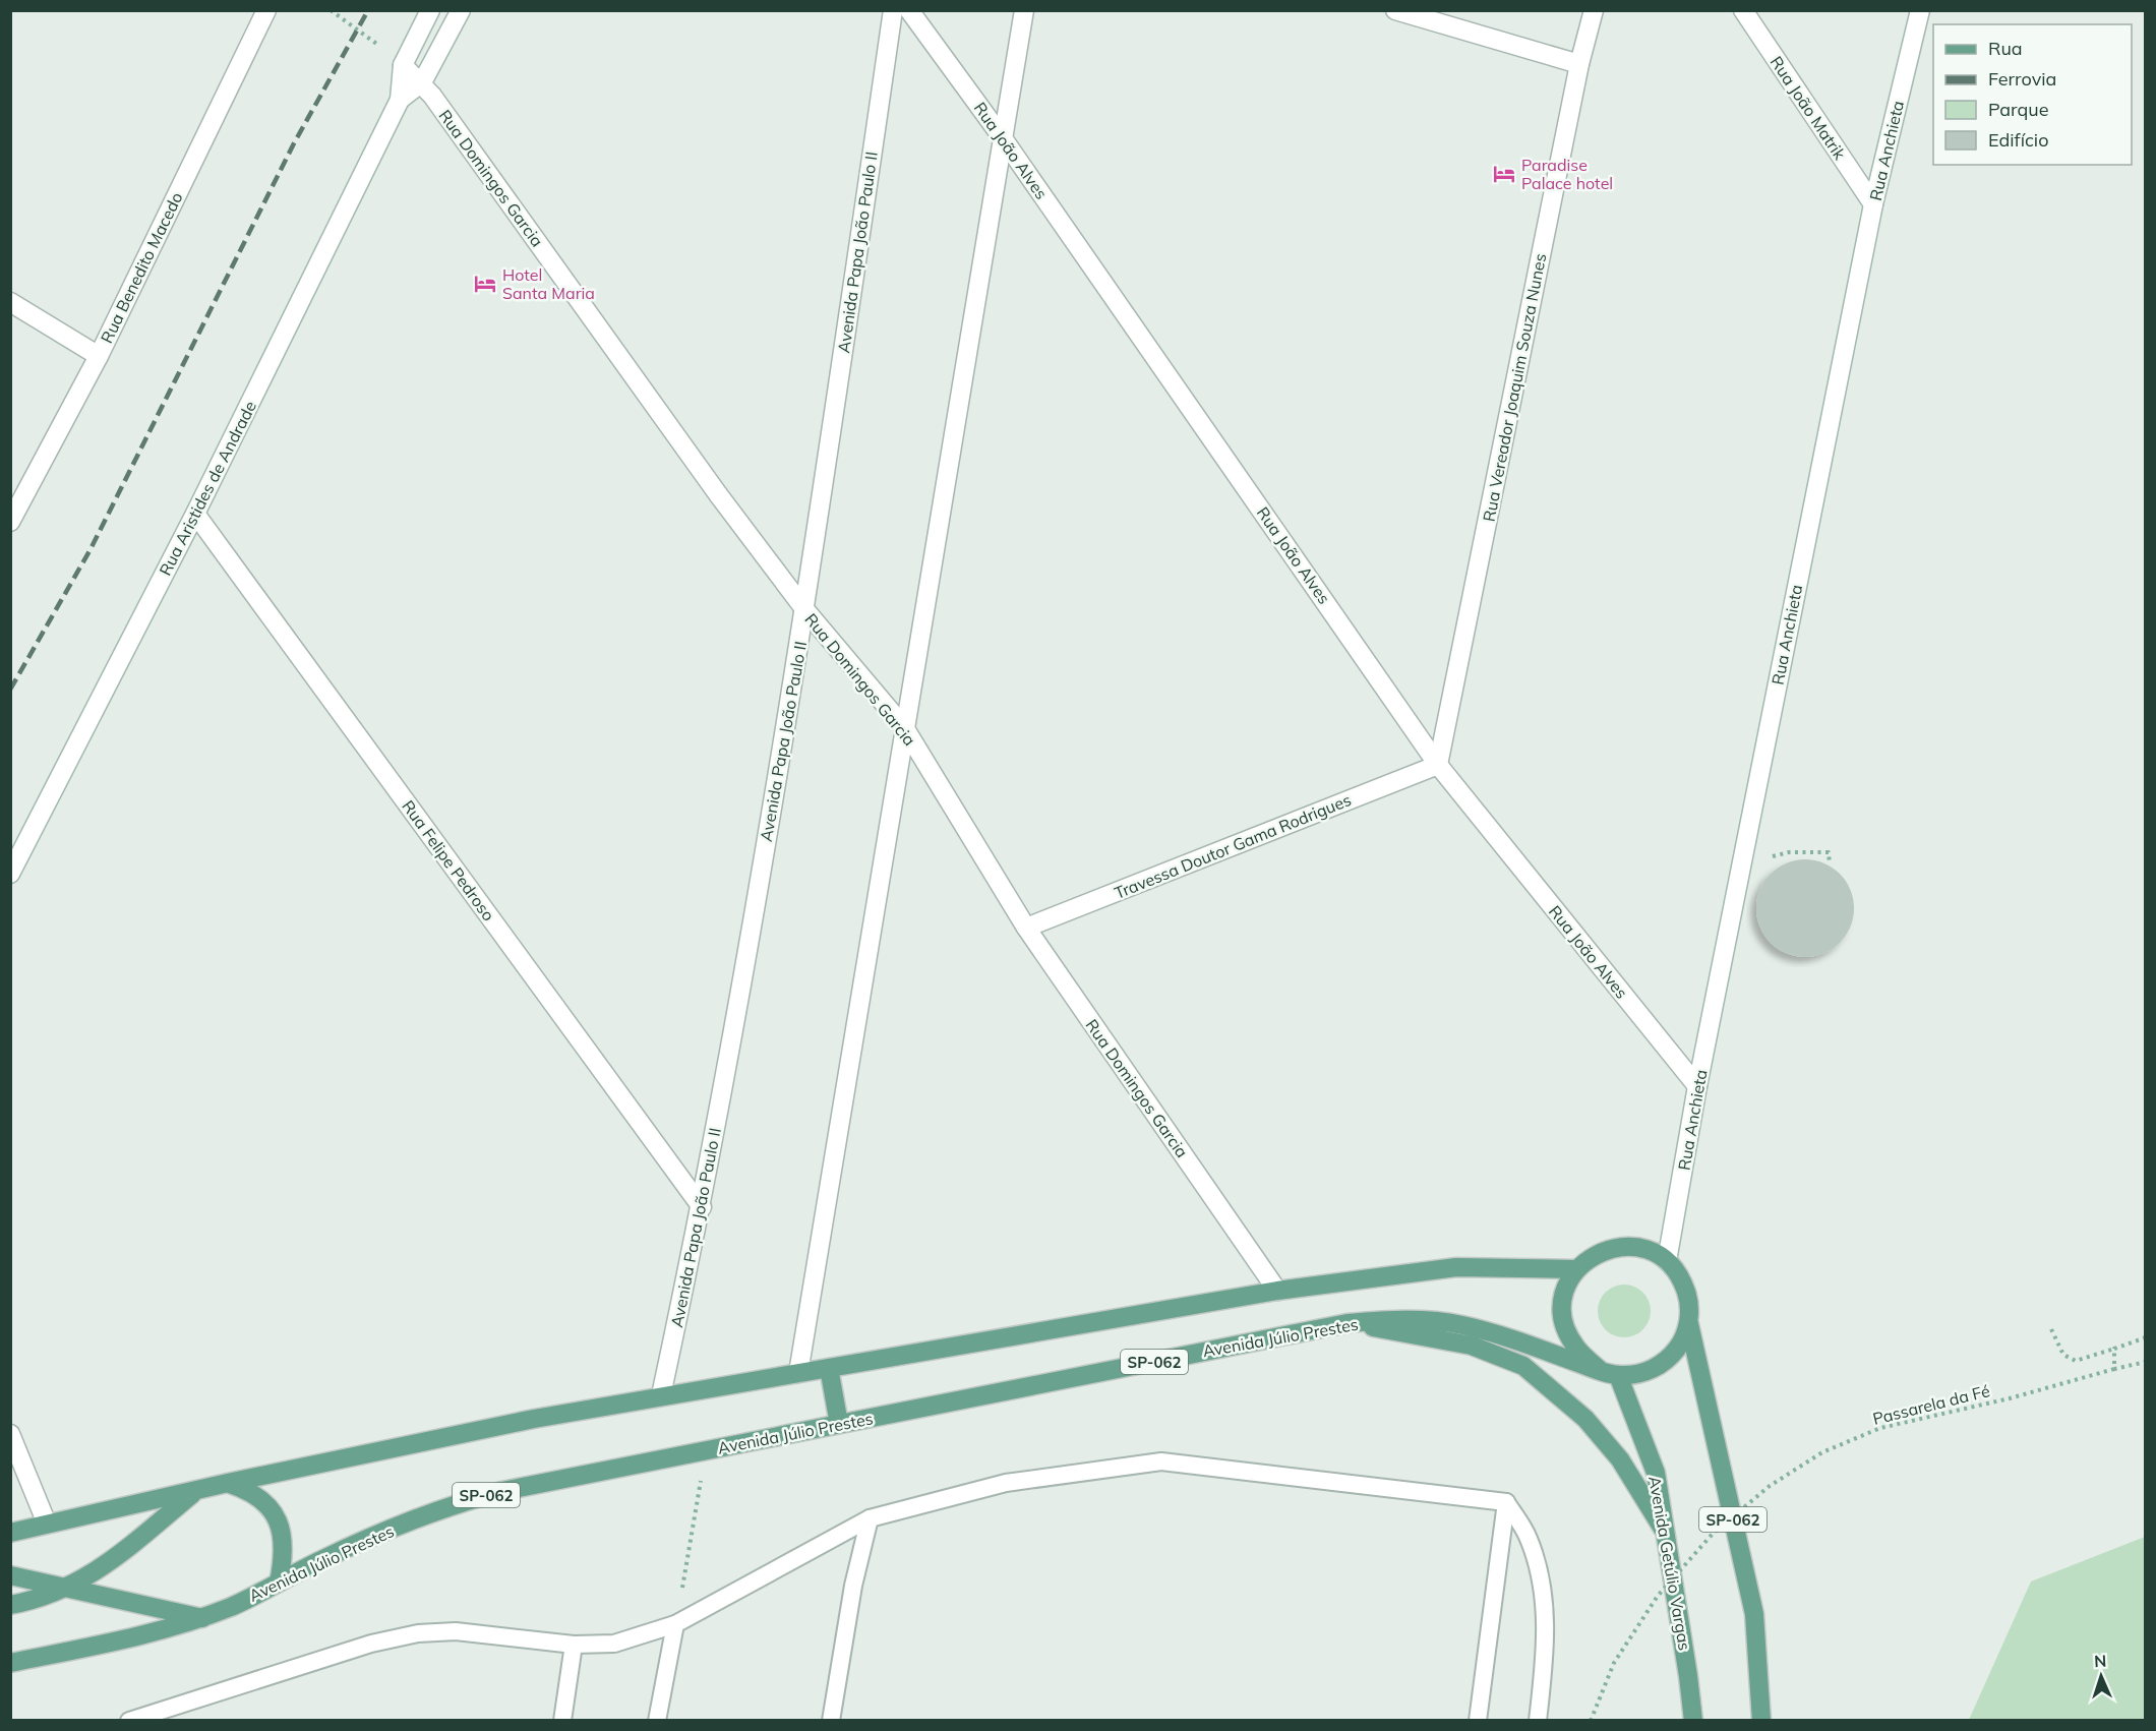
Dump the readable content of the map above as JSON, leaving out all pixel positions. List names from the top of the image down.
{
  "streets": {
    "main road": ["Avenida Júlio Prestes", "SP-062", "Avenida Getúlio Vargas"],
    "street": [
      "Rua João Matrik",
      "Rua João Alves",
      "Rua Anchieta",
      "Rua Domingos Garcia",
      "Avenida Papa João Paulo II",
      "Rua Benedito Macedo",
      "Rua Vereador Joaquim Souza Nunes",
      "Rua Aristides de Andrade",
      "Travessa Doutor Gama Rodrigues",
      "Rua Felipe Pedroso"
    ],
    "path": ["Passarela da Fé"]
  },
  "crossings": [
    ["Rua João Matrik", "Rua Anchieta"],
    ["Rua João Alves", "Rua Anchieta"],
    ["Rua João Alves", "Rua Vereador Joaquim Souza Nunes"],
    ["Rua João Alves", "Travessa Doutor Gama Rodrigues"],
    ["Rua Anchieta", "Avenida Júlio Prestes"],
    ["Rua Anchieta", "SP-062"],
    ["Rua Anchieta", "Avenida Getúlio Vargas"],
    ["Rua Domingos Garcia", "Avenida Papa João Paulo II"],
    ["Rua Domingos Garcia", "Rua Aristides de Andrade"],
    ["Rua Domingos Garcia", "Travessa Doutor Gama Rodrigues"],
    ["Avenida Papa João Paulo II", "Rua Felipe Pedroso"],
    ["Rua Vereador Joaquim Souza Nunes", "Travessa Doutor Gama Rodrigues"],
    ["Rua Aristides de Andrade", "Rua Felipe Pedroso"],
    ["Avenida Júlio Prestes", "SP-062"],
    ["Avenida Júlio Prestes", "Avenida Getúlio Vargas"],
    ["SP-062", "Avenida Getúlio Vargas"]
  ],
  "places": {
    "hotel": ["Paradise Palace hotel", "Hotel Santa Maria"]
  },
  "legend": [
    "Rua",
    "Ferrovia",
    "Parque",
    "Edifício"
  ],
  "north": "top"
}
